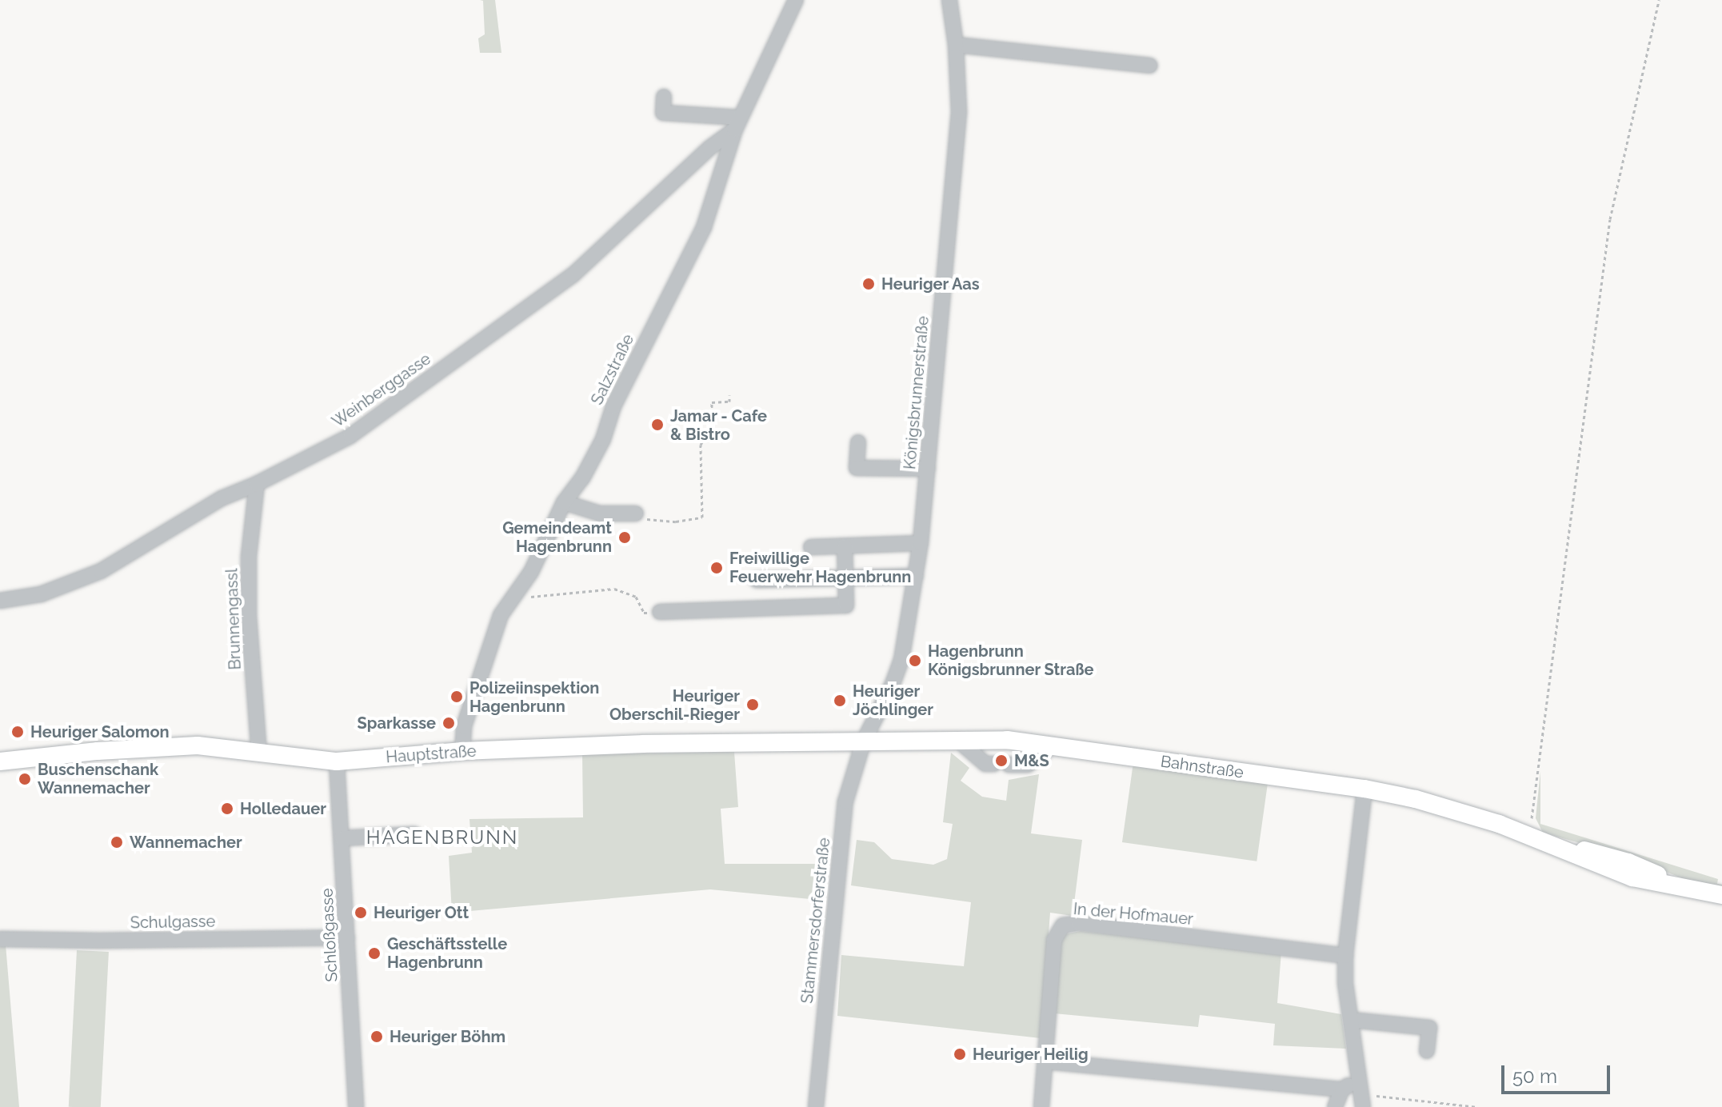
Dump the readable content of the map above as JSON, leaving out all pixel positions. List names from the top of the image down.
{
  "streets": {
    "main road": ["Hauptstraße", "Bahnstraße"],
    "street": [
      "Salzstraße",
      "Weinberggasse",
      "Königsbrunnerstraße",
      "Brunnengassl",
      "In der Hofmauer",
      "Stammersdorferstraße",
      "Schulgasse",
      "Schloßgasse"
    ]
  },
  "crossings": [
    ["Salzstraße", "Weinberggasse"],
    ["Salzstraße", "Hauptstraße"],
    ["Weinberggasse", "Brunnengassl"],
    ["Königsbrunnerstraße", "Hauptstraße"],
    ["Königsbrunnerstraße", "Bahnstraße"],
    ["Königsbrunnerstraße", "Stammersdorferstraße"],
    ["Brunnengassl", "Hauptstraße"],
    ["Hauptstraße", "Bahnstraße"],
    ["Hauptstraße", "Stammersdorferstraße"],
    ["Hauptstraße", "Schloßgasse"],
    ["Bahnstraße", "Stammersdorferstraße"],
    ["Schulgasse", "Schloßgasse"]
  ],
  "districts": ["HAGENBRUNN"],
  "places": [
    "Heuriger Aas",
    "Jamar - Cafe & Bistro",
    "Gemeindeamt Hagenbrunn",
    "Freiwillige Feuerwehr Hagenbrunn",
    "Hagenbrunn Königsbrunner Straße",
    "Polizeiinspektion Hagenbrunn",
    "Heuriger Jöchlinger",
    "Heuriger Oberschil-Rieger",
    "Sparkasse",
    "Heuriger Salomon",
    "M&S",
    "Buschenschank Wannemacher",
    "Holledauer",
    "Wannemacher",
    "Heuriger Ott",
    "Geschäftsstelle Hagenbrunn",
    "Heuriger Böhm",
    "Heuriger Heilig"
  ],
  "scale_bar": "50 m"
}
